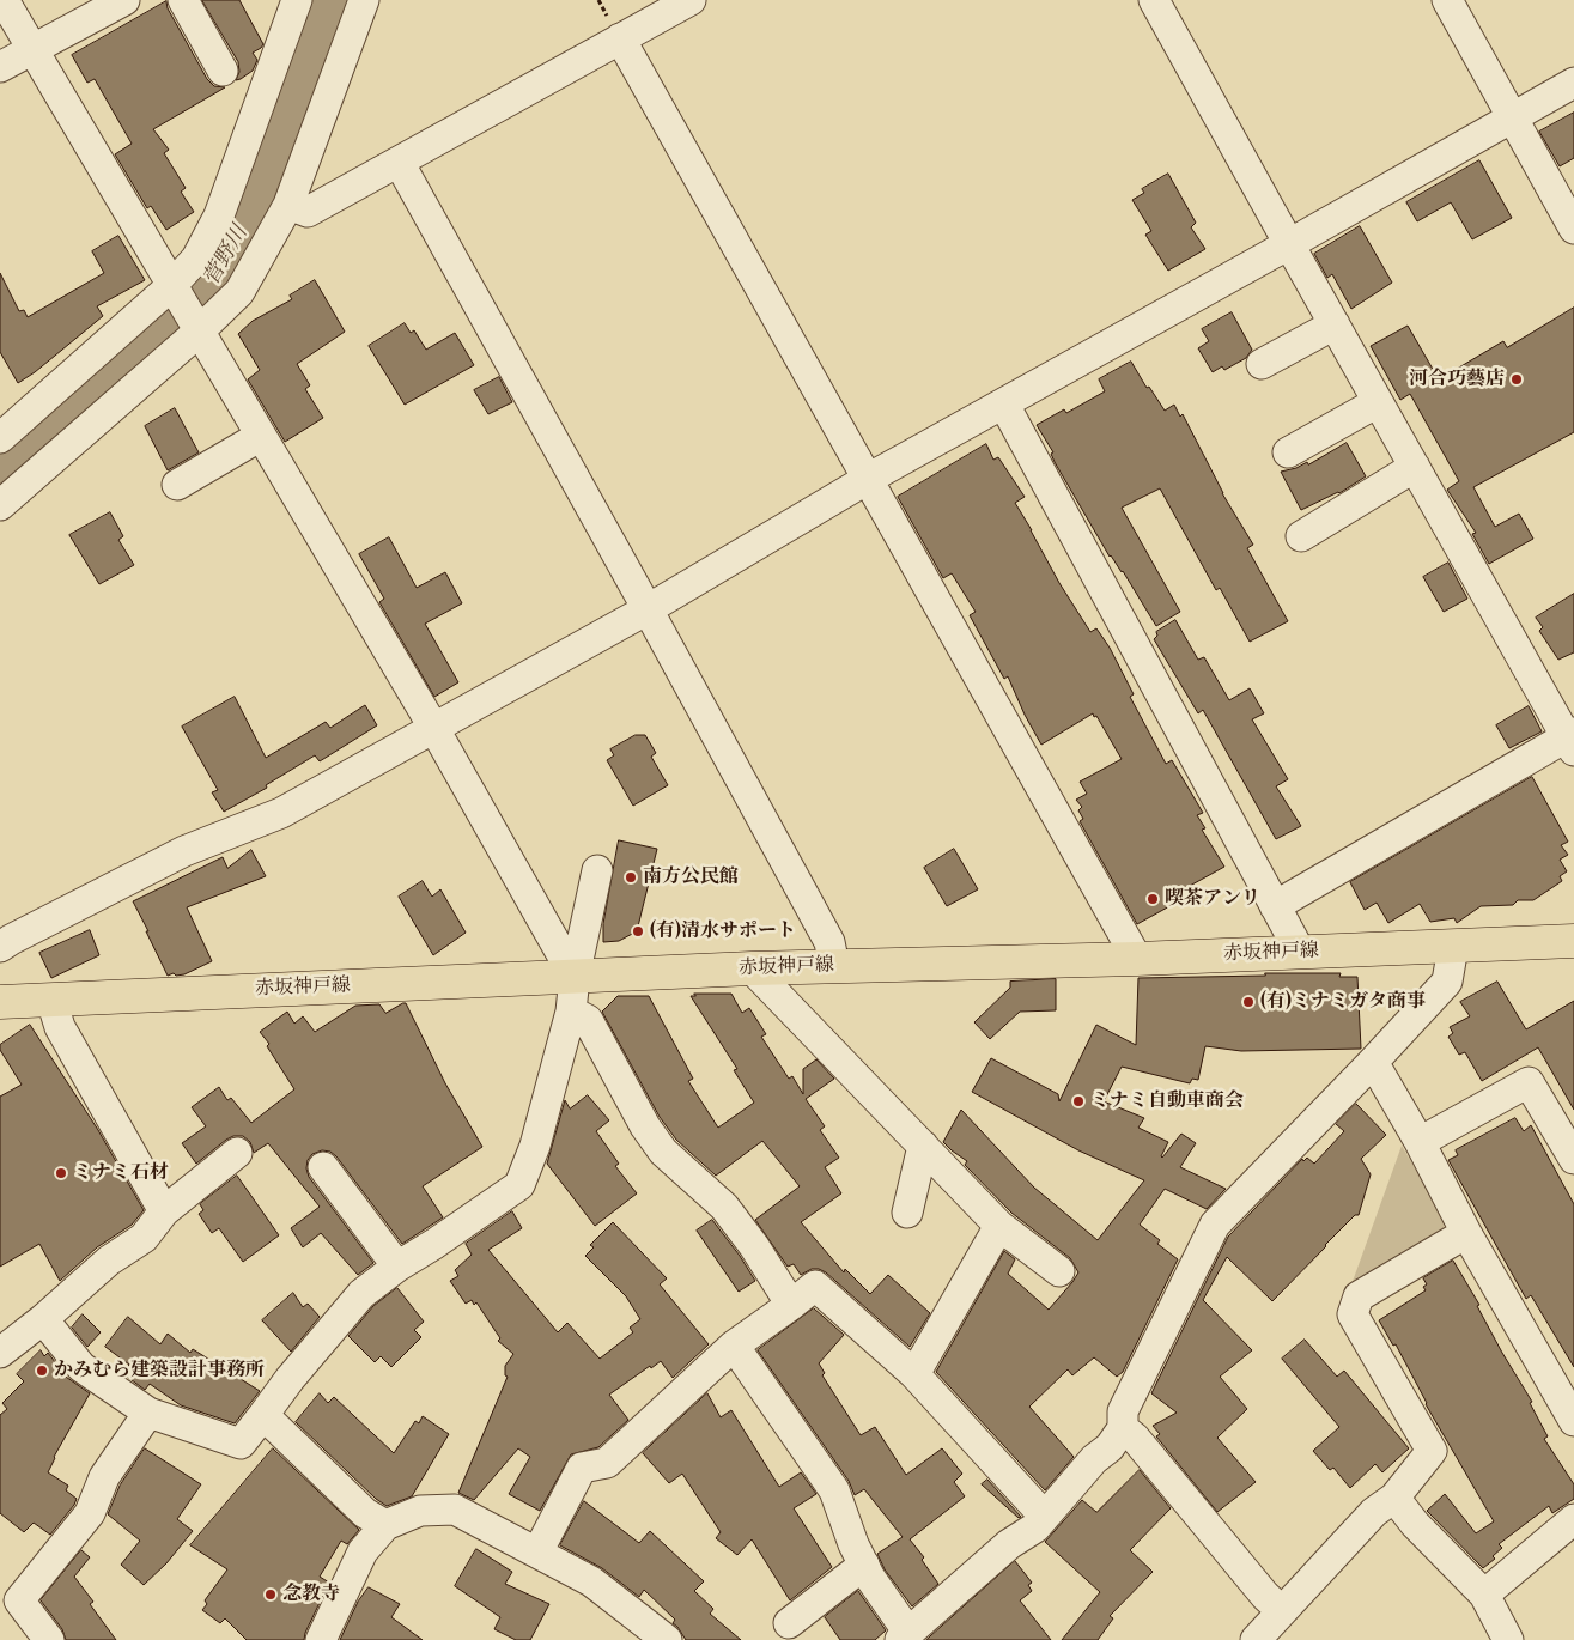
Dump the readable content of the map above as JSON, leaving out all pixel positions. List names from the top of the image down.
{
  "streets": {
    "main road": ["赤坂神戸線"]
  },
  "water": ["菅野川"],
  "places": [
    "河合巧藝店",
    "南方公民館",
    "喫茶アンリ",
    "(有)清水サポート",
    "(有)ミナミガタ商事",
    "ミナミ自動車商会",
    "ミナミ石材",
    "かみむら建築設計事務所",
    "念教寺"
  ]
}
